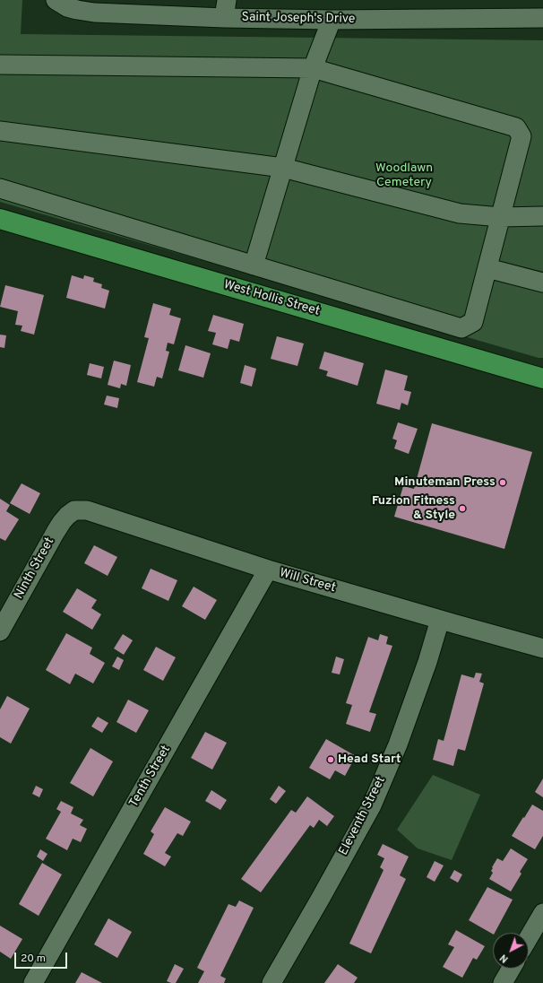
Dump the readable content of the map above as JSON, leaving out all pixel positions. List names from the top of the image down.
{
  "streets": {
    "main road": ["West Hollis Street"],
    "street": [
      "Saint Joseph's Drive",
      "Ninth Street",
      "Will Street",
      "Tenth Street",
      "Eleventh Street"
    ]
  },
  "crossings": [
    ["Ninth Street", "Will Street"],
    ["Will Street", "Tenth Street"],
    ["Will Street", "Eleventh Street"]
  ],
  "parks": ["Woodlawn Cemetery"],
  "places": ["Minuteman Press", "Fuzion Fitness & Style", "Head Start"],
  "scale_bar": "20 m",
  "north": "bottom left"
}
